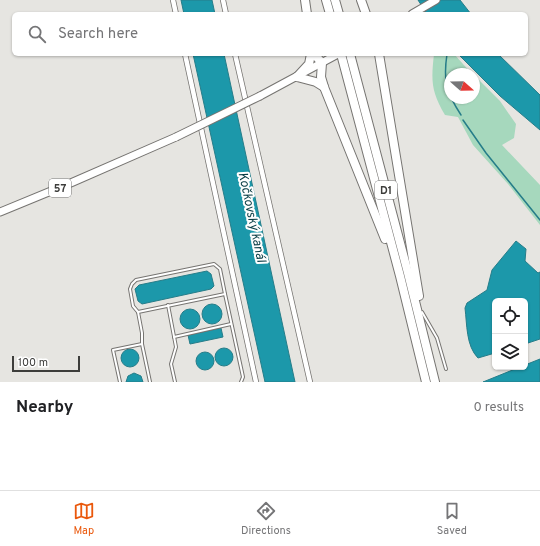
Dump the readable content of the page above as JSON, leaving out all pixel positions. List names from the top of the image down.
{
  "streets": {
    "highway": ["D1"],
    "main road": ["57"]
  },
  "water": ["Kočkovský kanál"],
  "scale_bar": "100 m",
  "north": "right",
  "page": {
    "search": "Search here",
    "scale": "100 m",
    "heading": ["Nearby", "0 results"],
    "nav": ["Map", "Directions", "Saved"]
  }
}
